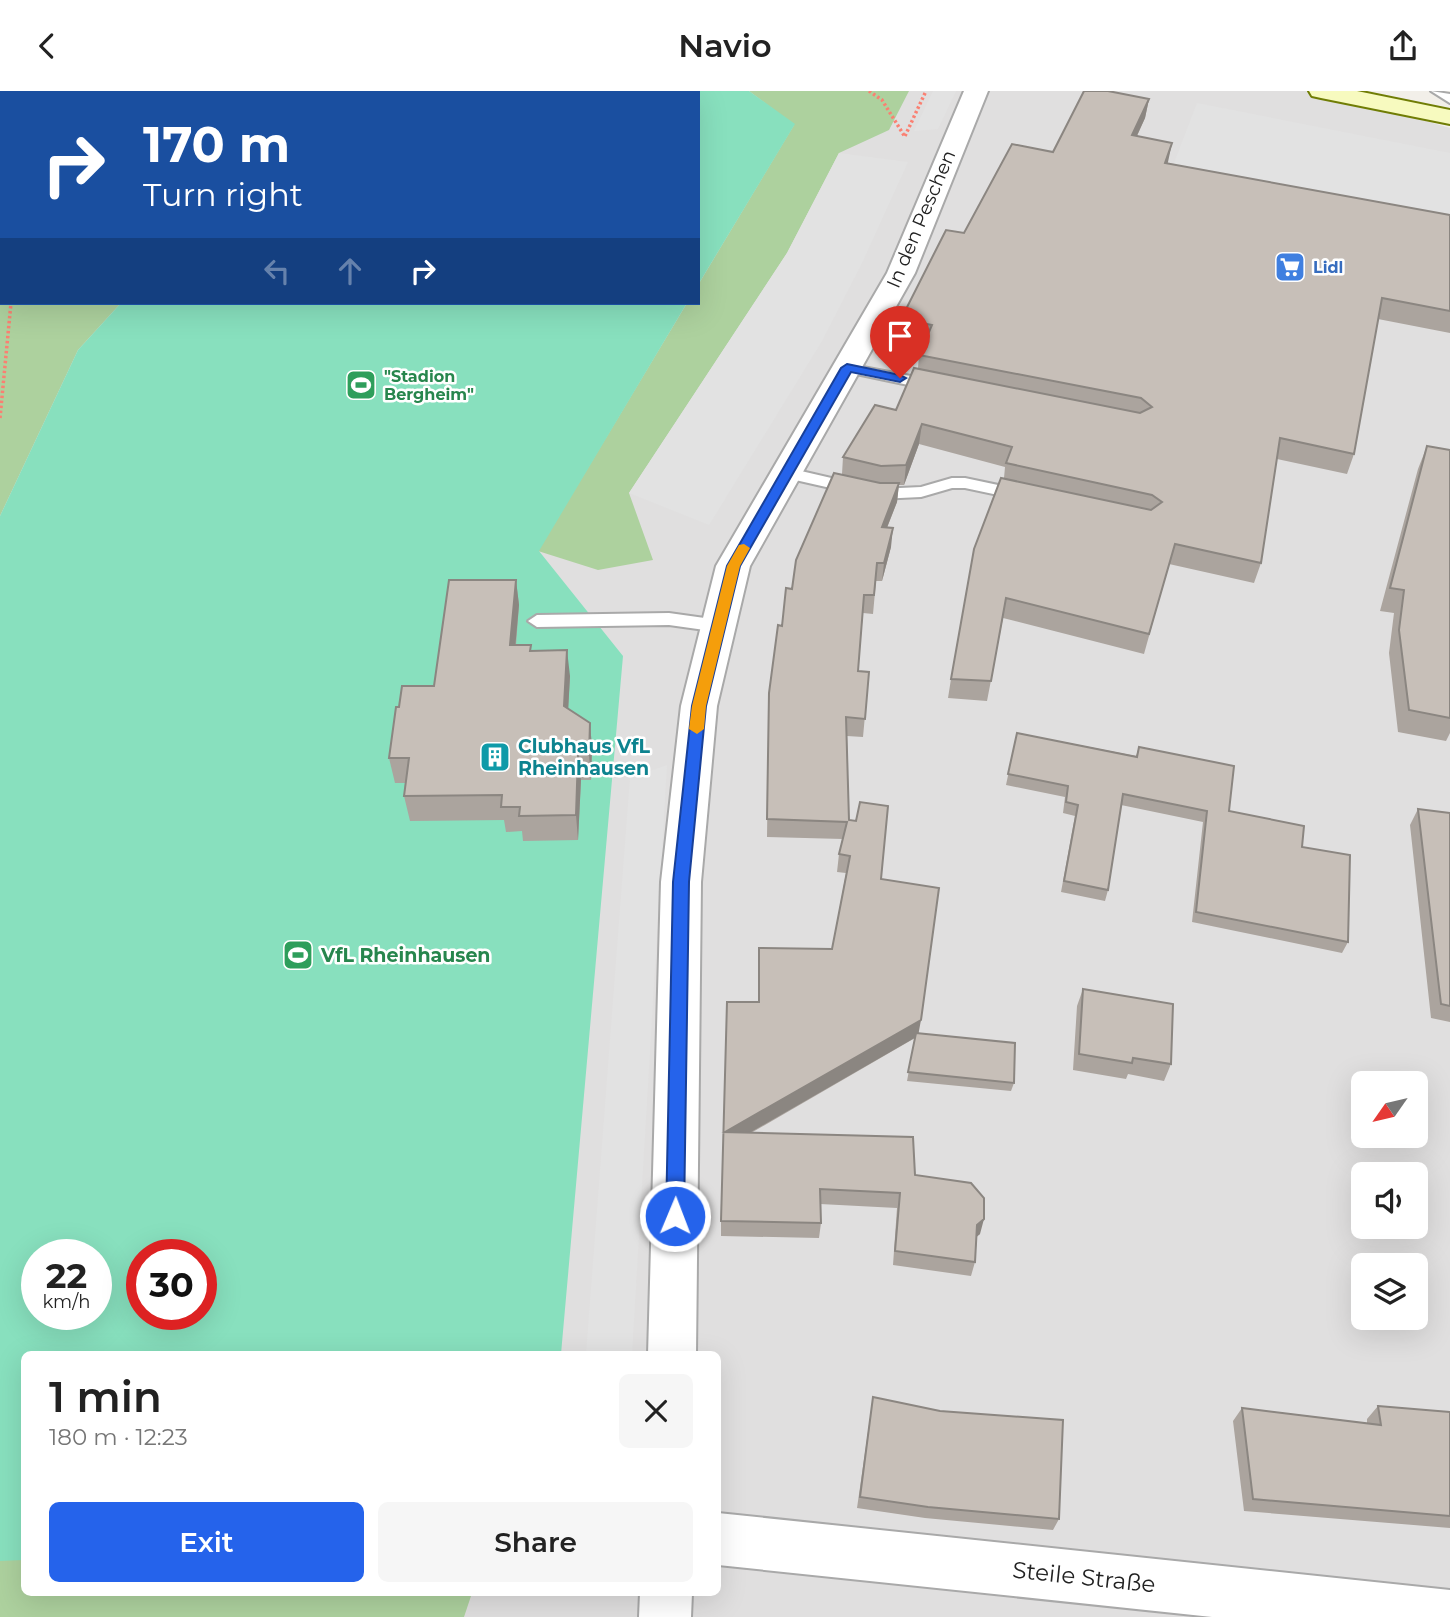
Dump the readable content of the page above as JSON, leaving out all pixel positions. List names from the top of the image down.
{
  "streets": {
    "street": ["In den Peschen", "Steile Straße"]
  },
  "places": {
    "supermarket": ["Lidl"],
    "sports": ["\"Stadion Bergheim\"", "VfL Rheinhausen"],
    "building": ["Clubhaus VfL Rheinhausen"]
  },
  "north": "bottom left",
  "page": {
    "header": "Navio",
    "turn": ["170 m", "Turn right"],
    "speed": "22 km/h",
    "limit": "30",
    "heading": ["1 min", "180 m · 12:23"],
    "buttons": ["Exit", "Share"]
  }
}
